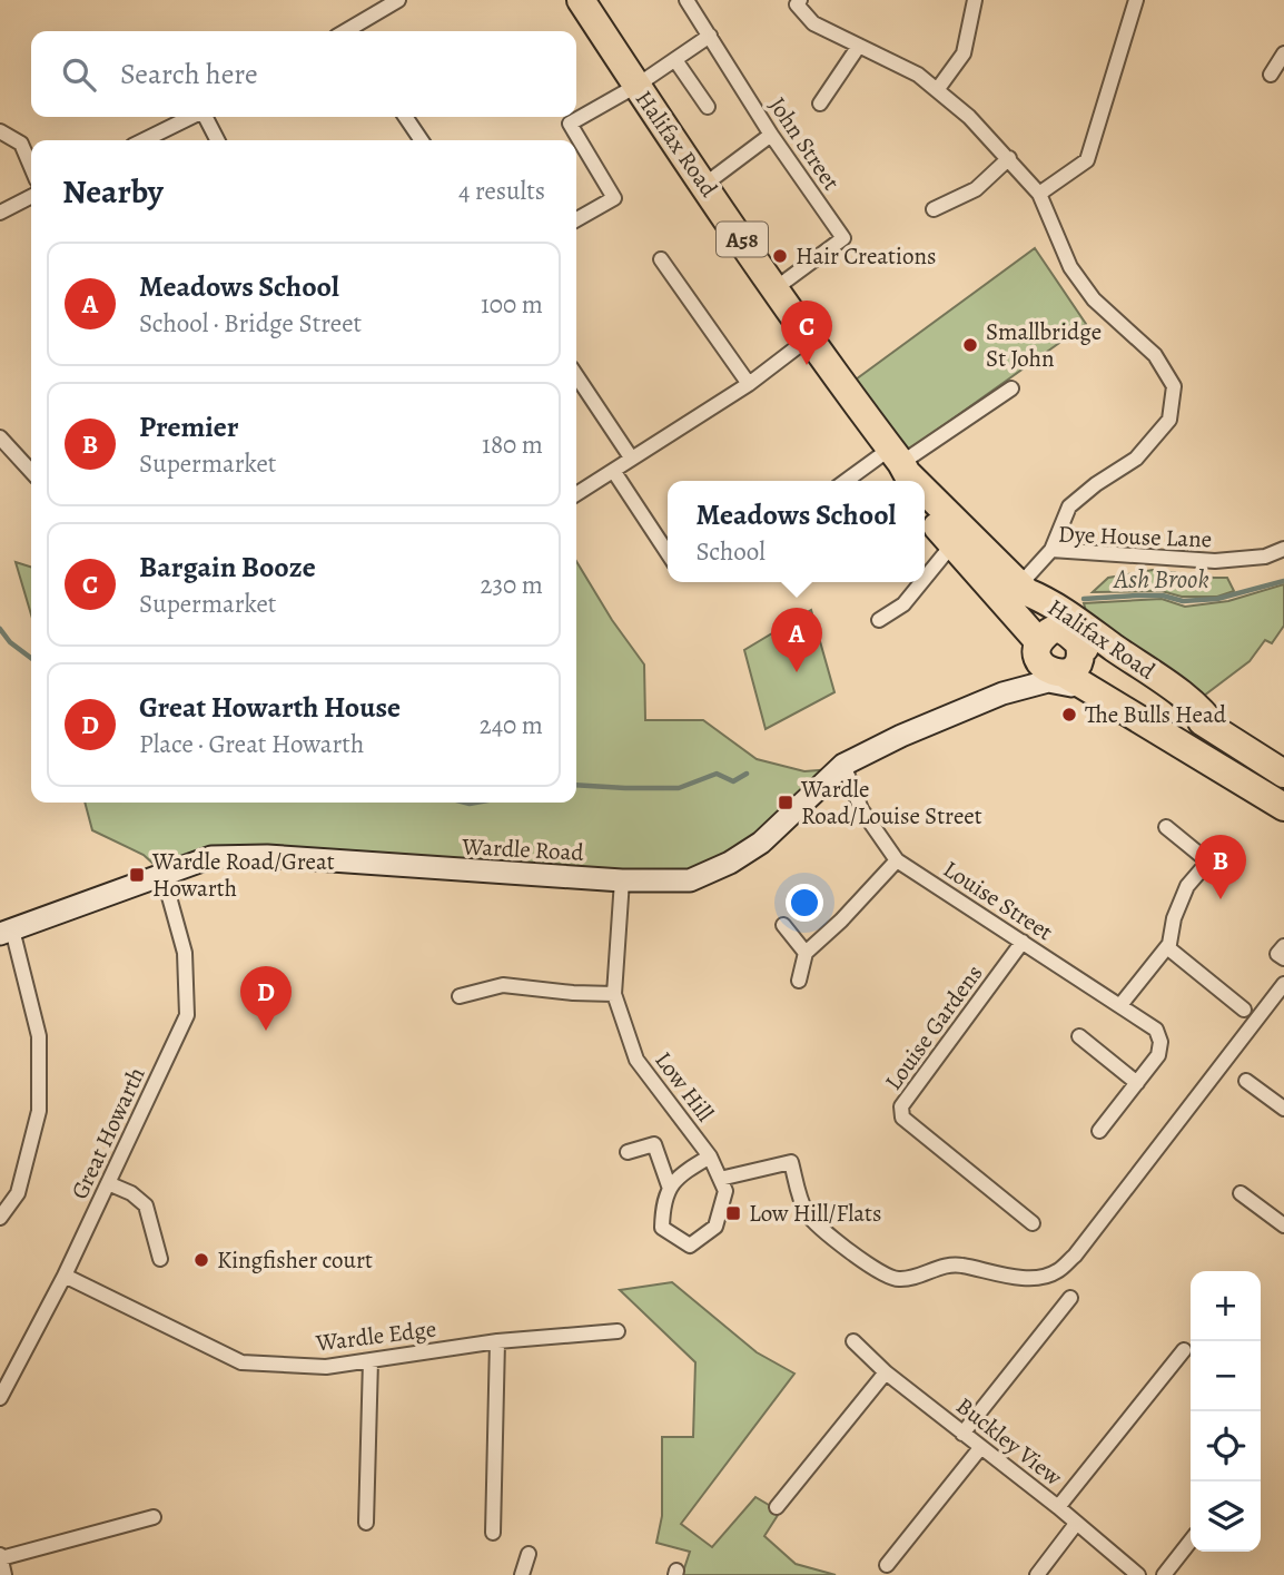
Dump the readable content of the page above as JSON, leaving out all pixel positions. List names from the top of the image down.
{
  "streets": {
    "highway": ["Halifax Road", "A58"],
    "street": [
      "John Street",
      "Dye House Lane",
      "Wardle Road",
      "Louise Street",
      "Louise Gardens",
      "Low Hill",
      "Great Howarth",
      "Wardle Edge",
      "Buckley View"
    ]
  },
  "crossings": [
    ["Halifax Road", "John Street"],
    ["Halifax Road", "A58"],
    ["Halifax Road", "Dye House Lane"],
    ["Halifax Road", "Wardle Road"],
    ["A58", "Wardle Road"],
    ["Wardle Road", "Louise Street"],
    ["Wardle Road", "Low Hill"],
    ["Wardle Road", "Great Howarth"],
    ["Louise Street", "Louise Gardens"],
    ["Great Howarth", "Wardle Edge"]
  ],
  "water": ["Ash Brook"],
  "places": {
    "other": [
      "Hair Creations",
      "Smallbridge St John",
      "The Bulls Head",
      "Kingfisher court"
    ],
    "transit": ["Wardle Road/Louise Street", "Wardle Road/Great Howarth", "Low Hill/Flats"]
  },
  "page": {
    "search": "Search here",
    "heading": ["Nearby", "4 results"],
    "list": [
      {
        "mark": "A",
        "name": "Meadows School",
        "note": "School · Bridge Street",
        "value": "100 m"
      },
      {
        "mark": "B",
        "name": "Premier",
        "note": "Supermarket",
        "value": "180 m"
      },
      {
        "mark": "C",
        "name": "Bargain Booze",
        "note": "Supermarket",
        "value": "230 m"
      },
      {
        "mark": "D",
        "name": "Great Howarth House",
        "note": "Place · Great Howarth",
        "value": "240 m"
      }
    ],
    "pins": [
      "C",
      "A",
      "B",
      "D"
    ],
    "popup": ["Meadows School", "School"],
    "map_buttons": ["+", "−"]
  }
}
